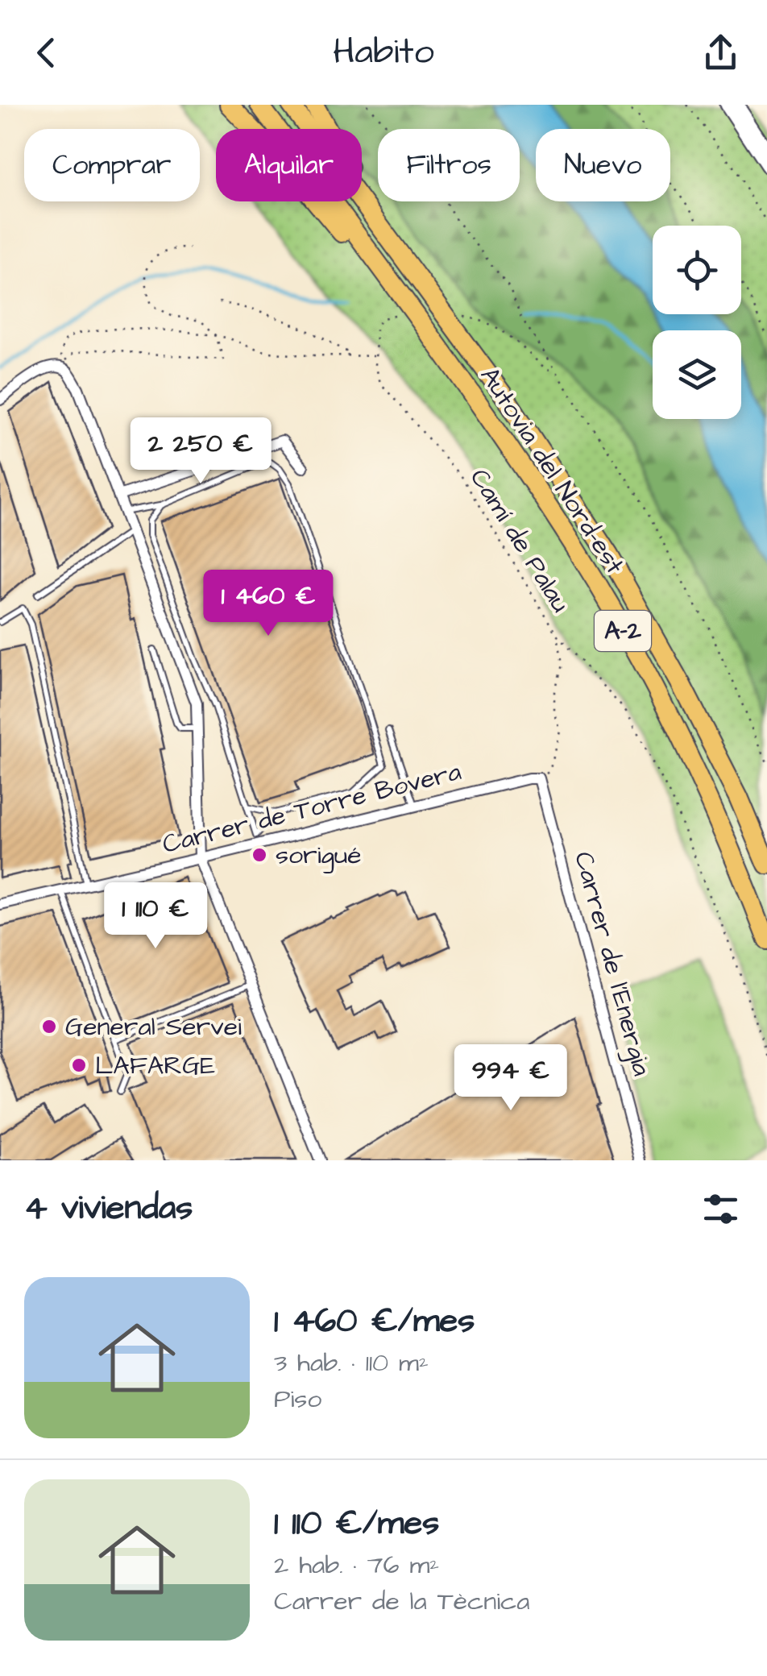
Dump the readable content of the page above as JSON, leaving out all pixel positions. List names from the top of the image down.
{
  "streets": {
    "highway": ["Autovia del Nord-est", "A-2"],
    "street": ["Carrer de Torre Bovera", "Carrer de l'Energia"],
    "path": ["Camí de Palau"]
  },
  "crossings": [
    ["Carrer de Torre Bovera", "Carrer de l'Energia"]
  ],
  "places": ["sorigué", "General Servei", "LAFARGE"],
  "page": {
    "header": "Habito",
    "chip": [
      "Comprar",
      "Alquilar",
      "Filtros",
      "Nuevo"
    ],
    "price": [
      "2 250 €",
      "1 460 €",
      "1 110 €",
      "994 €"
    ],
    "heading": "4 viviendas",
    "list": [
      {
        "name": "1 460 €/mes",
        "note": "3 hab. · 110 m² · Piso"
      },
      {
        "name": "1 110 €/mes",
        "note": "2 hab. · 76 m² · Carrer de la Tècnica"
      }
    ]
  }
}
